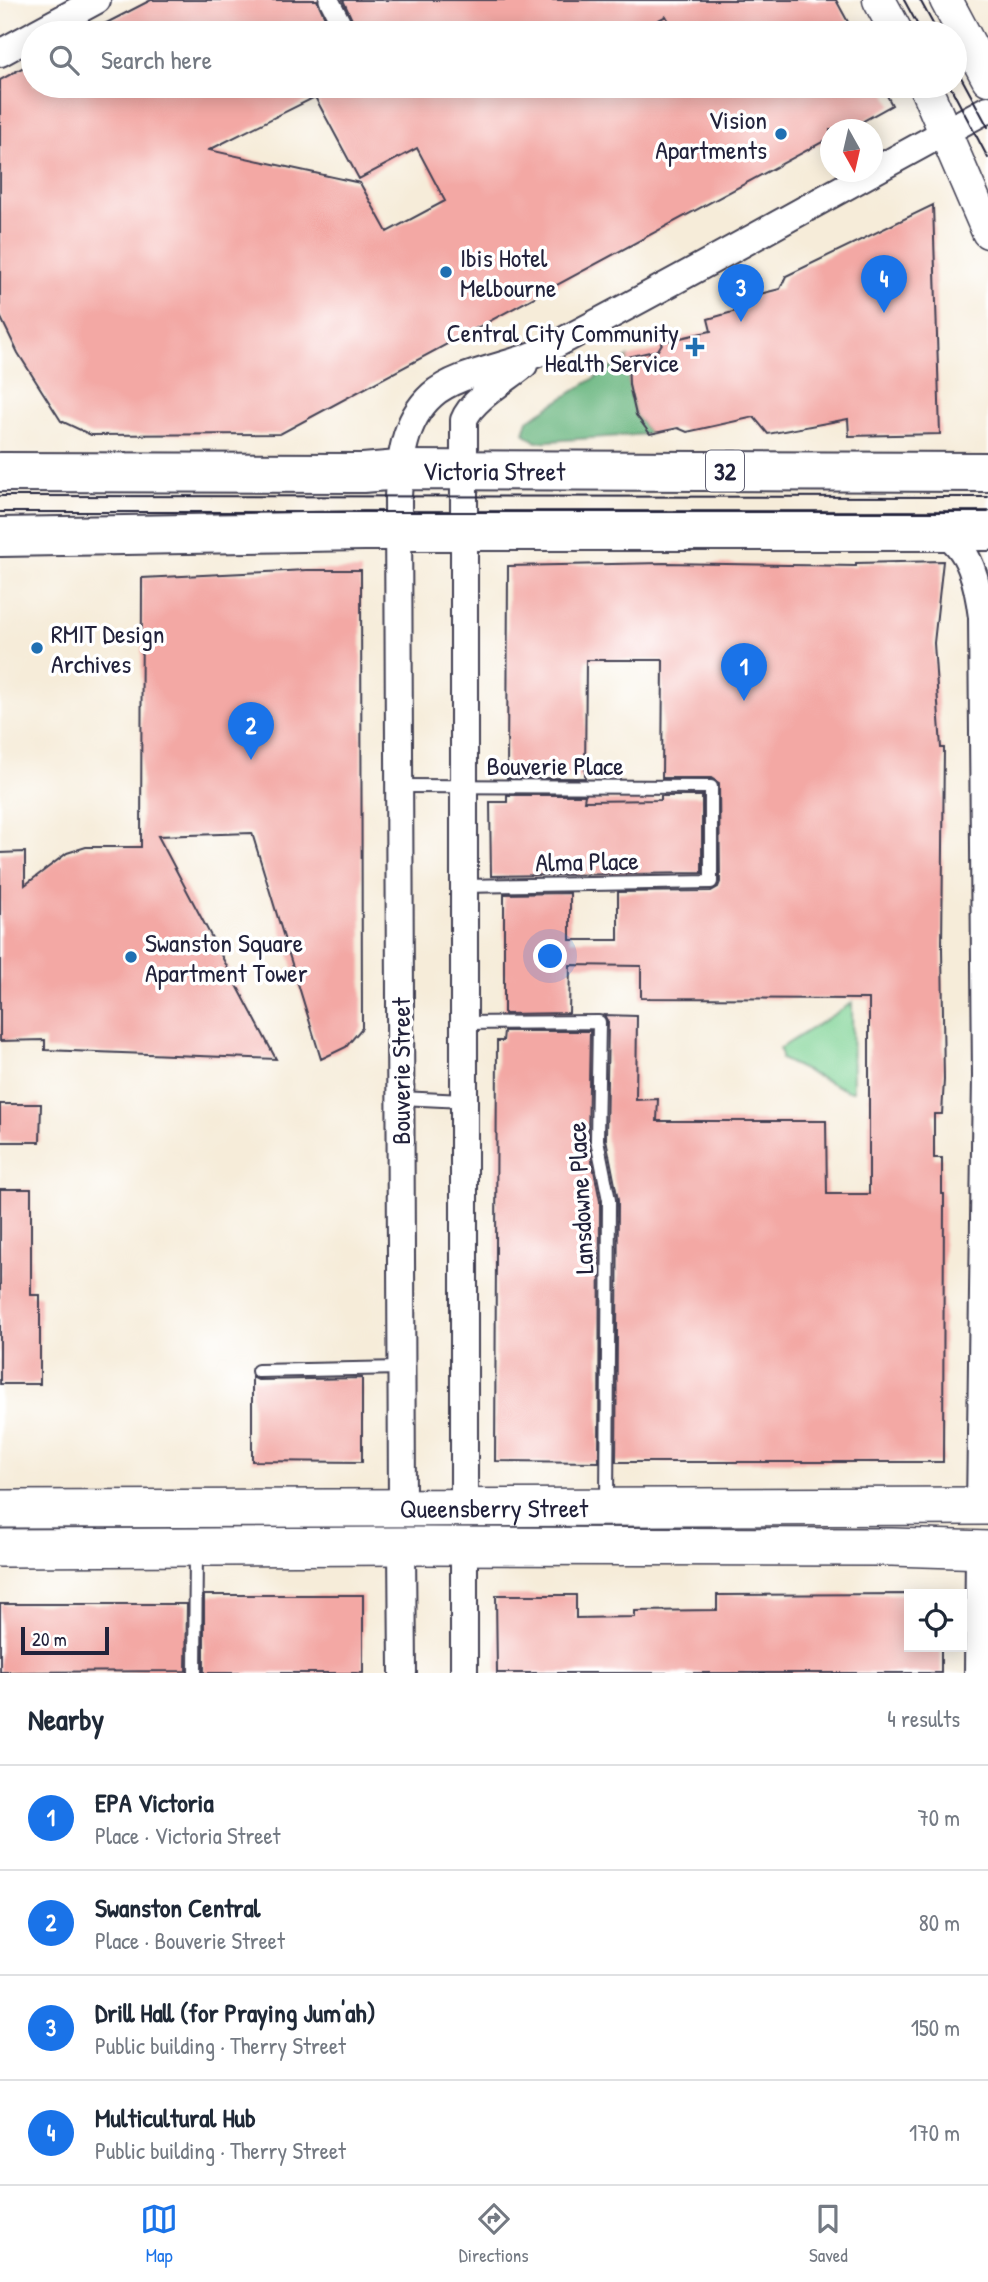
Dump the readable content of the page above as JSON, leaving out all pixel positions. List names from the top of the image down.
{
  "streets": {
    "main road": [
      "Victoria Street",
      "32",
      "Bouverie Street",
      "Queensberry Street"
    ],
    "lane": ["Bouverie Place", "Alma Place", "Lansdowne Place"]
  },
  "crossings": [
    ["Victoria Street", "Bouverie Street"],
    ["Bouverie Place", "Alma Place"],
    ["Bouverie Place", "Bouverie Street"],
    ["Bouverie Street", "Queensberry Street"],
    ["Lansdowne Place", "Queensberry Street"]
  ],
  "places": {
    "other": [
      "Vision Apartments",
      "Ibis Hotel Melbourne",
      "RMIT Design Archives",
      "Swanston Square Apartment Tower"
    ],
    "health": ["Central City Community Health Service"]
  },
  "scale_bar": "20 m",
  "north": "bottom",
  "page": {
    "search": "Search here",
    "pins": [
      "4",
      "3",
      "1",
      "2"
    ],
    "scale": "20 m",
    "heading": ["Nearby", "4 results"],
    "list": [
      {
        "mark": "1",
        "name": "EPA Victoria",
        "note": "Place · Victoria Street",
        "value": "70 m"
      },
      {
        "mark": "2",
        "name": "Swanston Central",
        "note": "Place · Bouverie Street",
        "value": "80 m"
      },
      {
        "mark": "3",
        "name": "Drill Hall (for Praying Jum'ah)",
        "note": "Public building · Therry Street",
        "value": "150 m"
      },
      {
        "mark": "4",
        "name": "Multicultural Hub",
        "note": "Public building · Therry Street",
        "value": "170 m"
      }
    ],
    "nav": ["Map", "Directions", "Saved"]
  }
}
